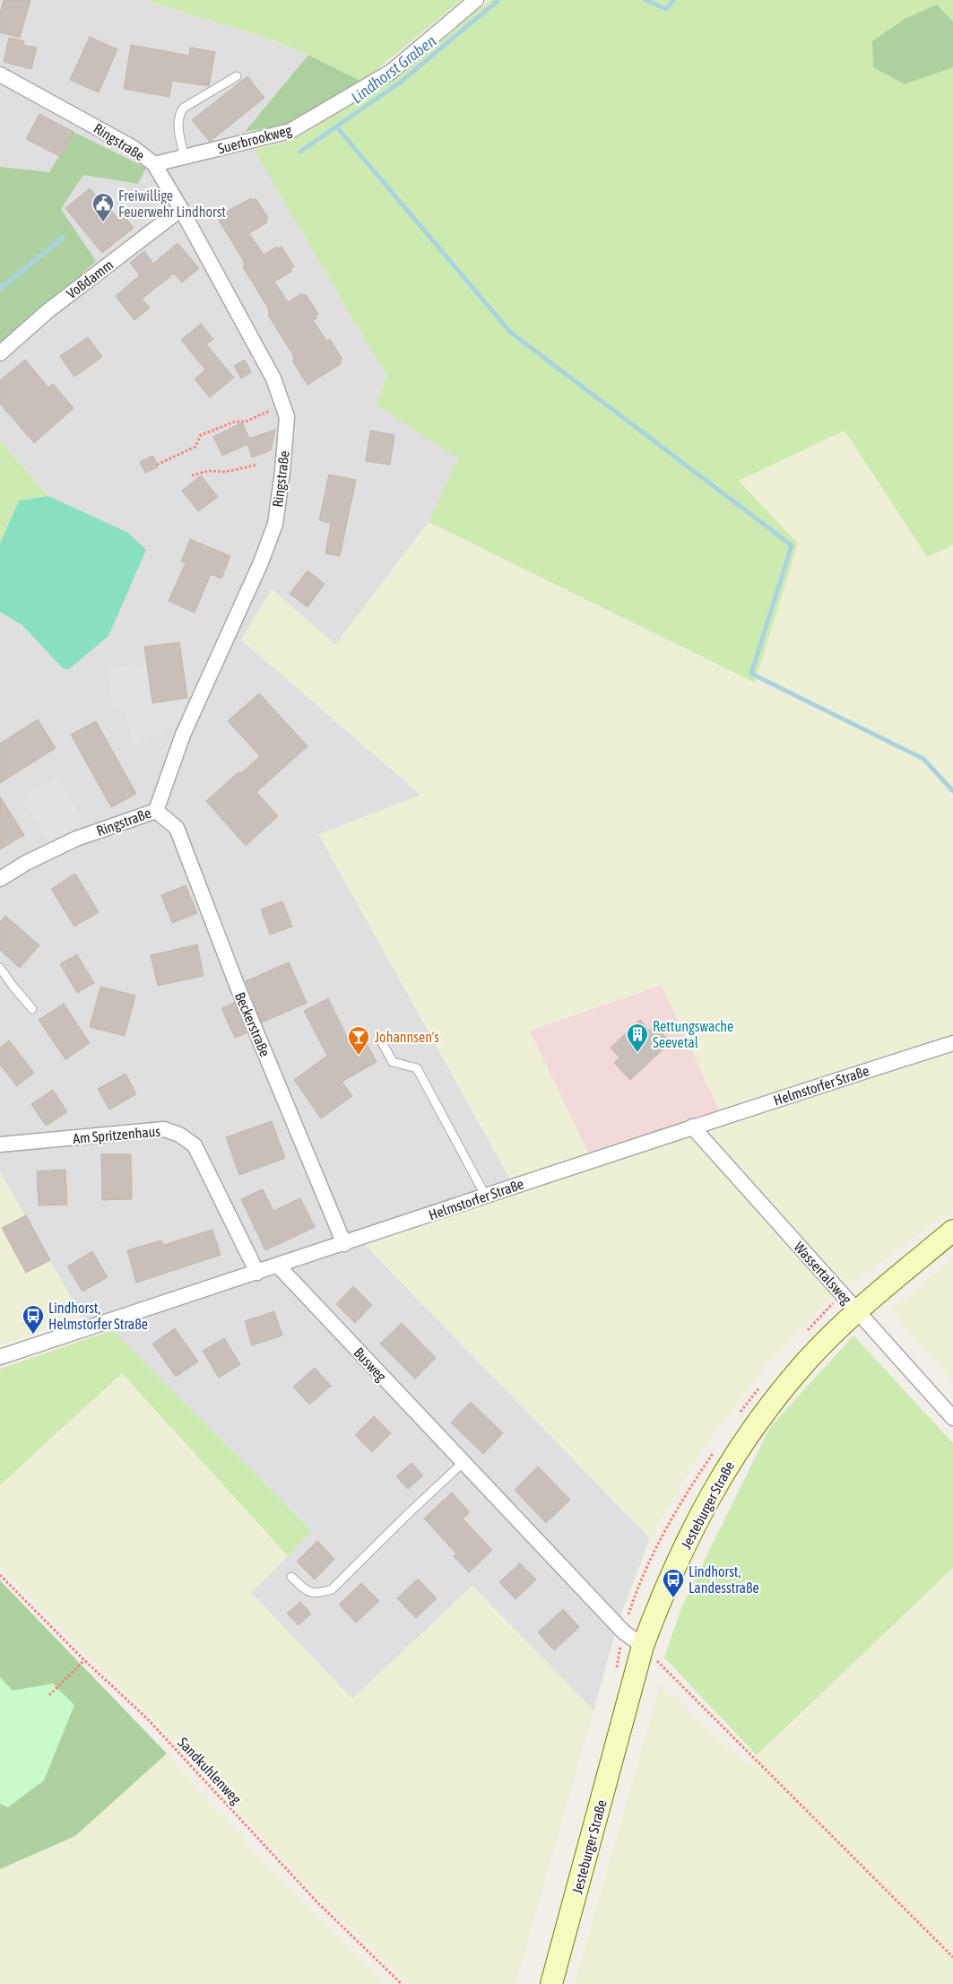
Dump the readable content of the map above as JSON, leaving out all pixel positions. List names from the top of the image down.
{
  "streets": {
    "main road": ["Jesteburger Straße"],
    "street": [
      "Suerbrookweg",
      "Ringstraße",
      "Voßdamm",
      "Beckerstraße",
      "Helmstorfer Straße",
      "Am Spritzenhaus",
      "Wassertalsweg",
      "Busweg"
    ],
    "path": ["Sandkuhlenweg"]
  },
  "crossings": [
    ["Suerbrookweg", "Ringstraße"],
    ["Ringstraße", "Voßdamm"],
    ["Ringstraße", "Beckerstraße"],
    ["Beckerstraße", "Helmstorfer Straße"],
    ["Helmstorfer Straße", "Am Spritzenhaus"],
    ["Helmstorfer Straße", "Wassertalsweg"],
    ["Helmstorfer Straße", "Busweg"],
    ["Wassertalsweg", "Jesteburger Straße"],
    ["Busweg", "Jesteburger Straße"]
  ],
  "water": ["Lindhorst Graben"],
  "places": {
    "public building": ["Freiwillige Feuerwehr Lindhorst"],
    "building": ["Rettungswache Seevetal"],
    "bar": ["Johannsen's"],
    "bus stop": ["Lindhorst, Helmstorfer Straße", "Lindhorst, Landesstraße"]
  }
}
